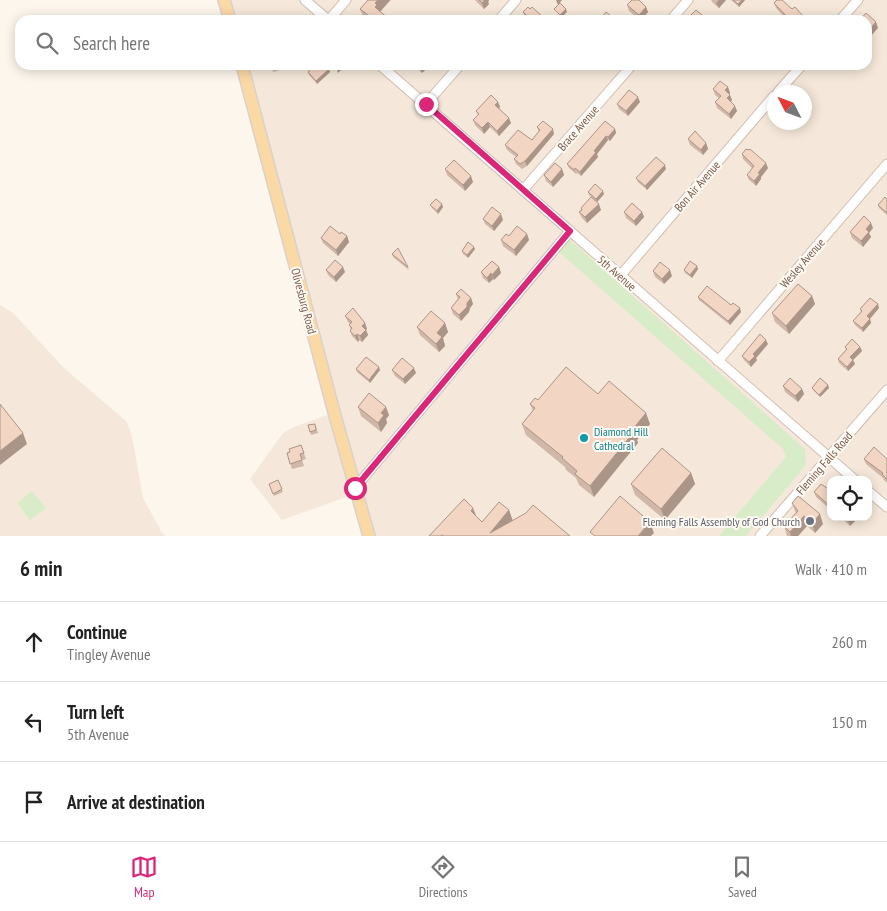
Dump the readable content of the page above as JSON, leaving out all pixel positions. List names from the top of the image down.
{
  "streets": {
    "main road": ["Olivesburg Road"],
    "street": [
      "Brace Avenue",
      "Bon Air Avenue",
      "Wesley Avenue",
      "5th Avenue",
      "Fleming Falls Road"
    ]
  },
  "crossings": [
    ["Brace Avenue", "5th Avenue"],
    ["Bon Air Avenue", "5th Avenue"],
    ["Wesley Avenue", "5th Avenue"],
    ["5th Avenue", "Fleming Falls Road"]
  ],
  "places": ["Diamond Hill Cathedral", "Fleming Falls Assembly of God Church"],
  "north": "top left",
  "page": {
    "search": "Search here",
    "heading": ["6 min", "Walk · 410 m"],
    "list": [
      ["Continue", "Tingley Avenue", "260 m"],
      ["Turn left", "5th Avenue", "150 m"],
      "Arrive at destination"
    ],
    "nav": ["Map", "Directions", "Saved"]
  }
}
